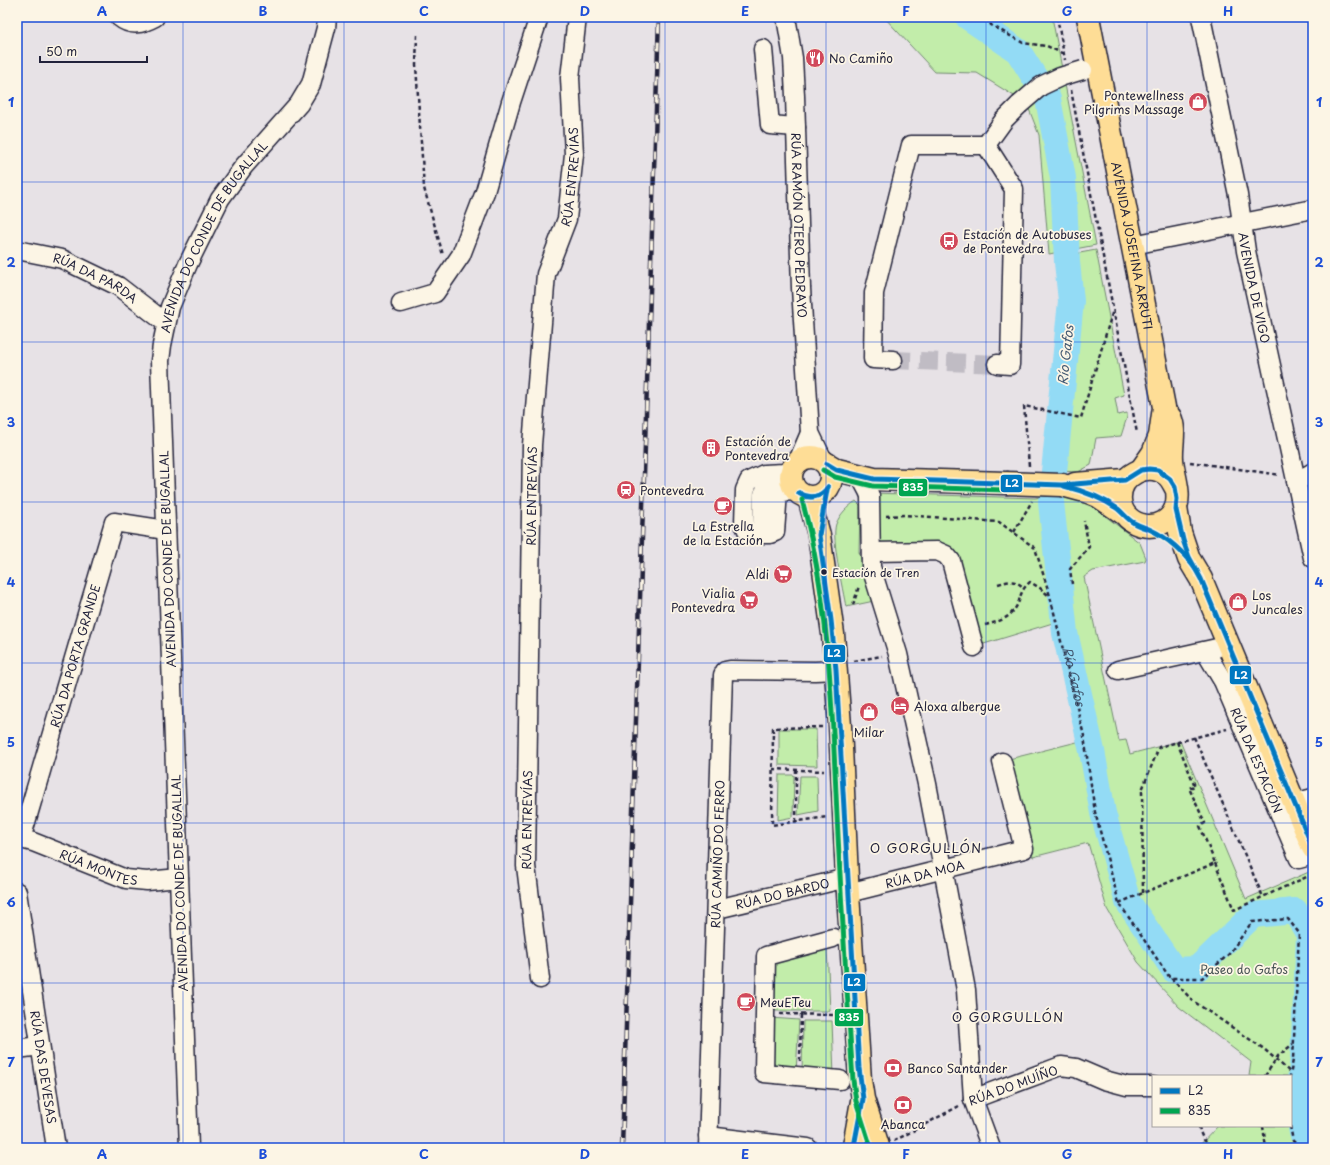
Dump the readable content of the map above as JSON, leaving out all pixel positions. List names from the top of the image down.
{
  "streets": {
    "main road": ["AVENIDA JOSEFINA ARRUTI", "RÚA DA ESTACIÓN"],
    "street": [
      "RÚA ENTREVÍAS",
      "RÚA RAMÓN OTERO PEDRAYO",
      "AVENIDA DO CONDE DE BUGALLAL",
      "RÚA DA PARDA",
      "AVENIDA DE VIGO",
      "RÚA DA PORTA GRANDE",
      "RÚA CAMIÑO DO FERRO",
      "RÚA MONTES",
      "RÚA DA MOA",
      "RÚA DO BARDO",
      "RÚA DAS DEVESAS",
      "RÚA DO MUÍÑO"
    ]
  },
  "crossings": [
    ["AVENIDA DO CONDE DE BUGALLAL", "RÚA DA PARDA"],
    ["AVENIDA DO CONDE DE BUGALLAL", "RÚA DA PORTA GRANDE"],
    ["AVENIDA DO CONDE DE BUGALLAL", "RÚA MONTES"],
    ["AVENIDA JOSEFINA ARRUTI", "RÚA DA ESTACIÓN"],
    ["RÚA DA PORTA GRANDE", "RÚA MONTES"],
    ["RÚA CAMIÑO DO FERRO", "RÚA DO BARDO"],
    ["RÚA DA MOA", "RÚA DO BARDO"]
  ],
  "districts": ["O GORGULLÓN", "O GORGULLÓN"],
  "water": ["Río Gafos"],
  "parks": ["Paseo do Gafos"],
  "places": {
    "restaurant": ["No Camiño"],
    "shop": ["Pontewellness Pilgrims Massage", "Los Juncales", "Milar"],
    "bus stop": ["Estación de Autobuses de Pontevedra"],
    "building": ["Estación de Pontevedra"],
    "station": ["Pontevedra"],
    "cafe": ["La Estrella de la Estación", "MeuETeu"],
    "other": ["Estación de Tren"],
    "supermarket": ["Aldi", "Vialia Pontevedra"],
    "hotel": ["Aloxa albergue"],
    "bank": ["Banco Santander", "Abanca"]
  },
  "lines": ["transit line L2", "transit line 835"],
  "legend": ["L2", "835"],
  "scale_bar": "50 m",
  "grid": {
    "columns": [
      "A",
      "B",
      "C",
      "D",
      "E",
      "F",
      "G",
      "H"
    ],
    "rows": [
      "1",
      "2",
      "3",
      "4",
      "5",
      "6",
      "7"
    ]
  }
}
